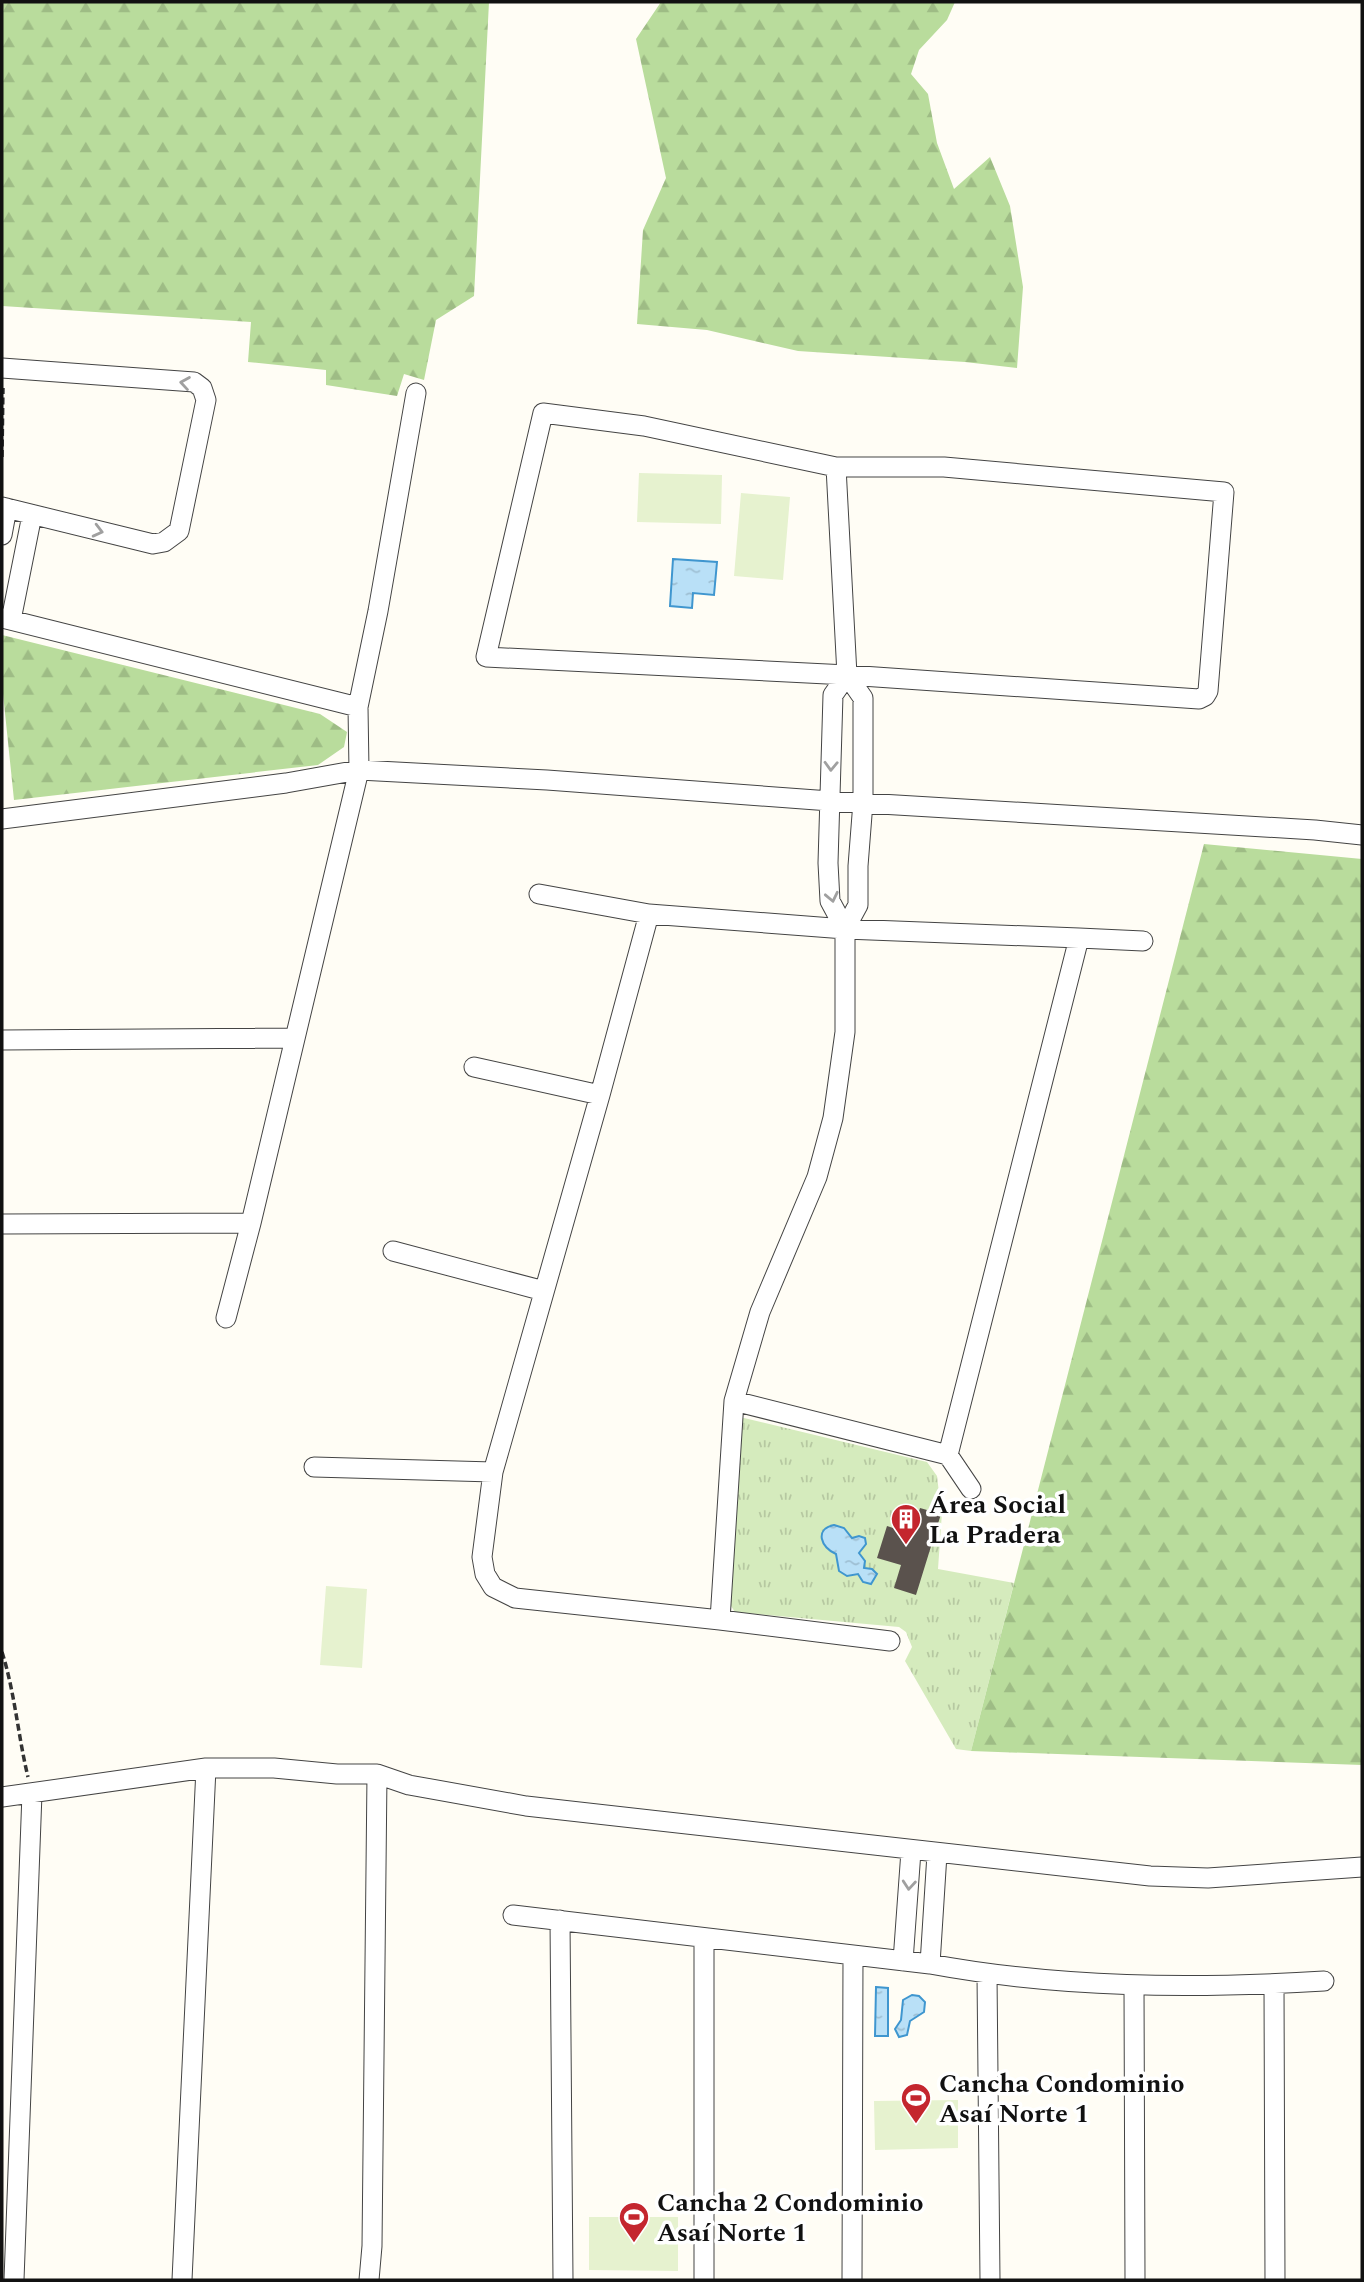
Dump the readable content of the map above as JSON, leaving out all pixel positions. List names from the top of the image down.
{
  "places": {
    "building": ["Área Social La Pradera"],
    "sports": ["Cancha Condominio Asaí Norte 1", "Cancha 2 Condominio Asaí Norte 1"]
  }
}
